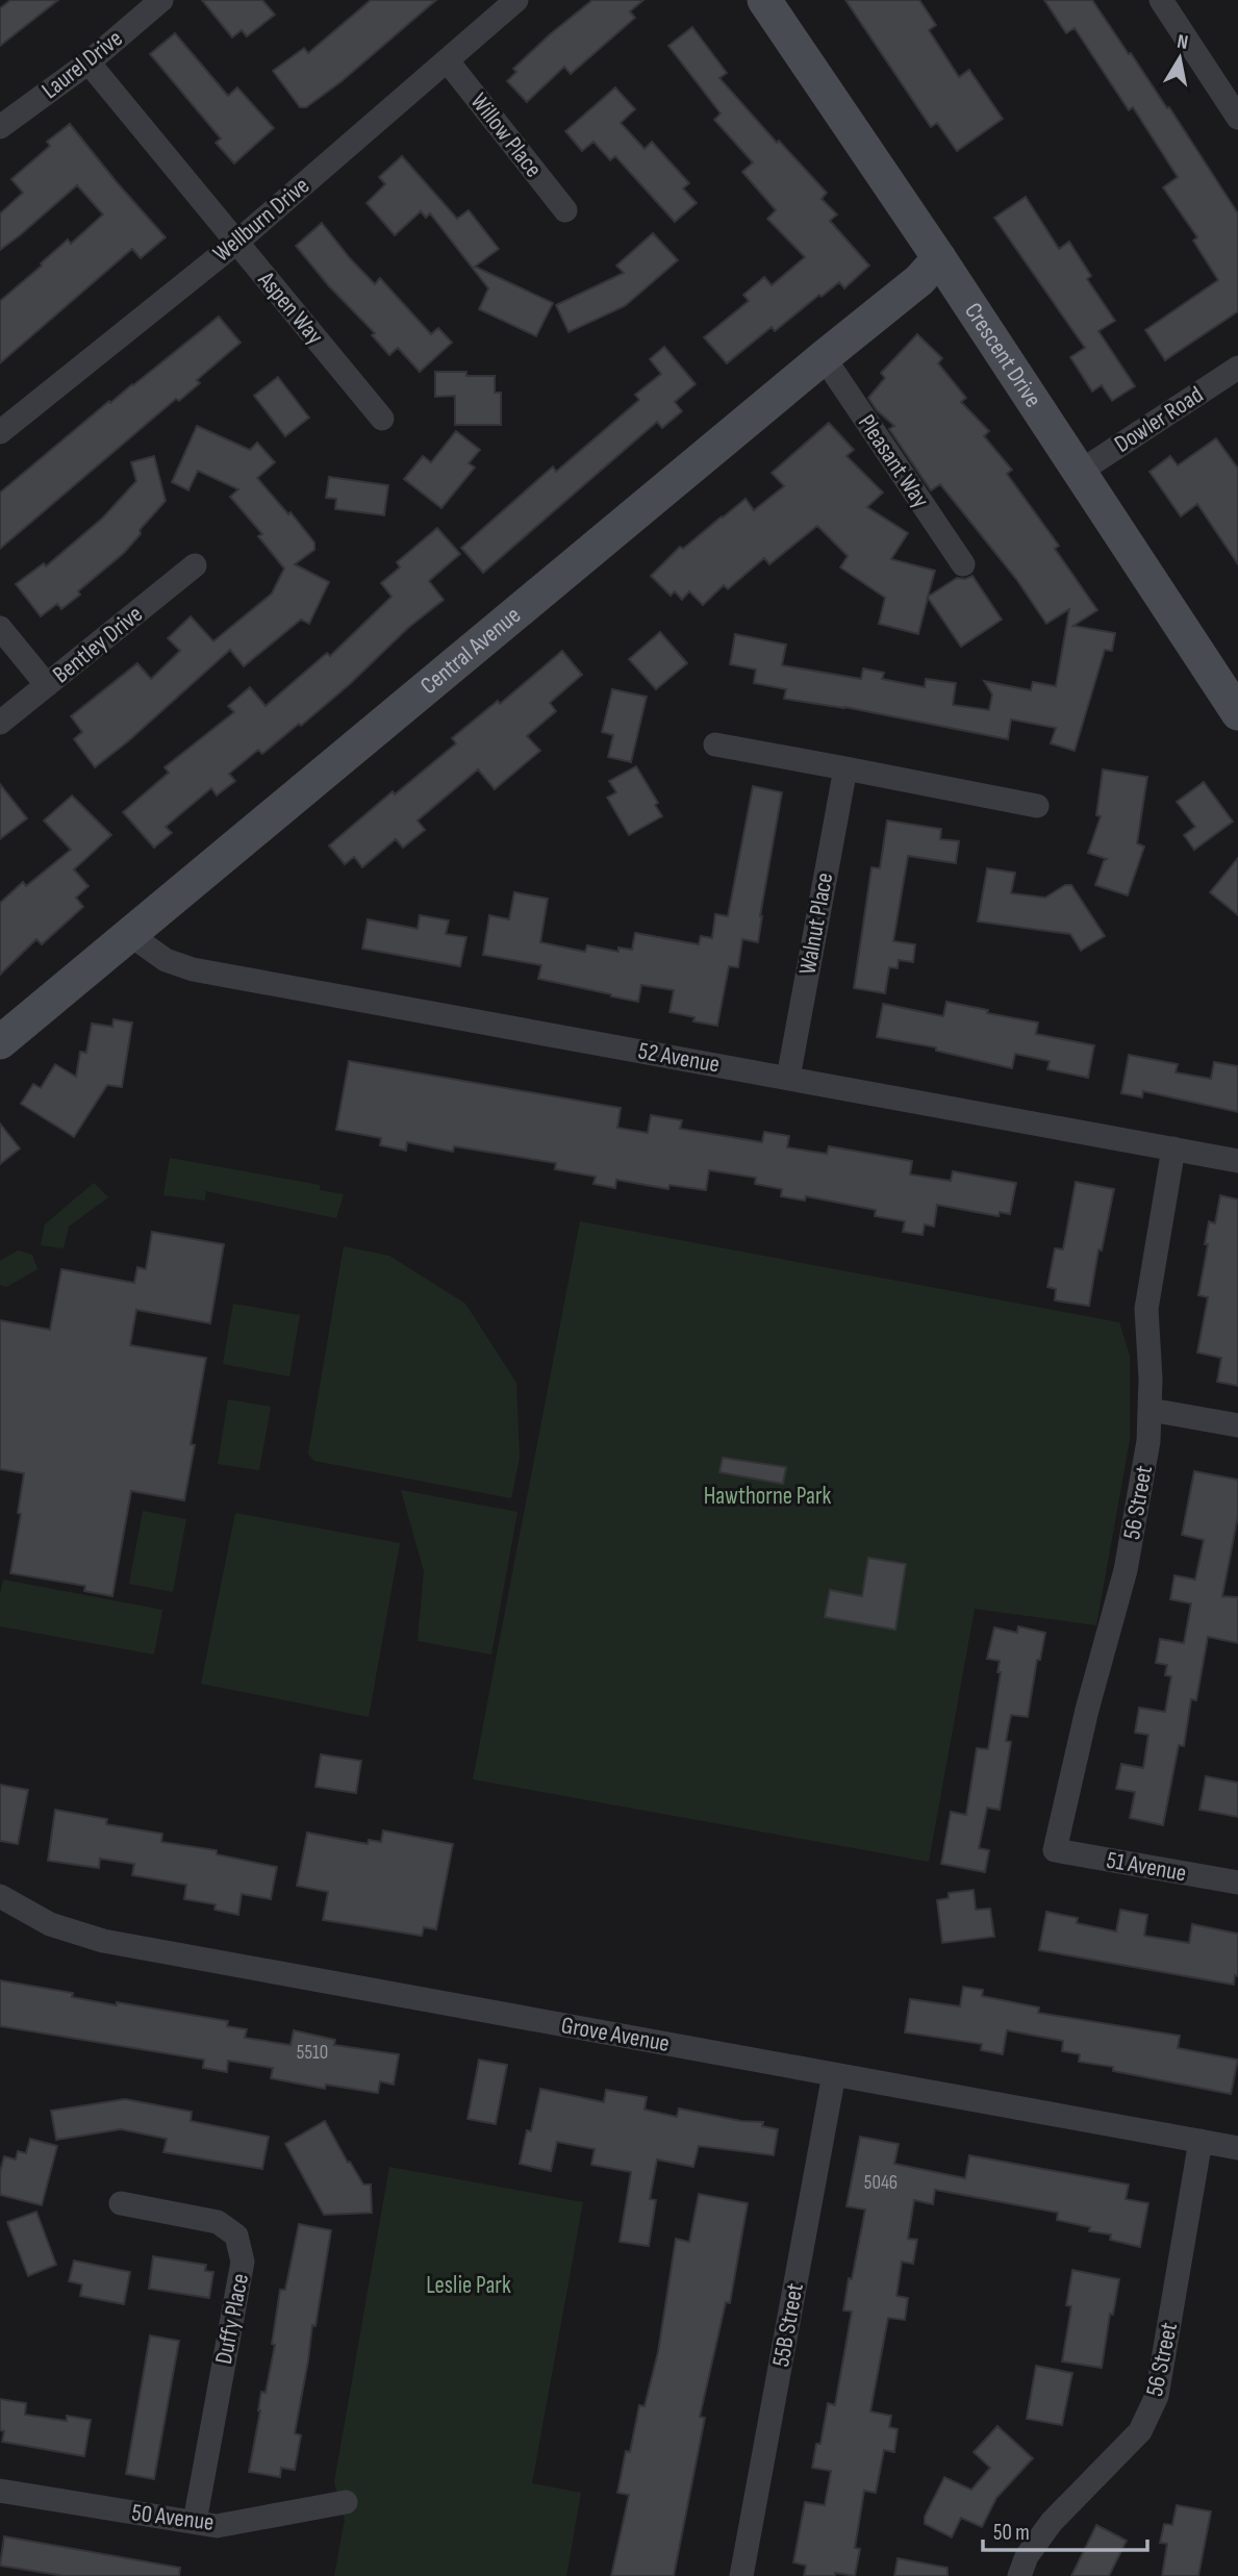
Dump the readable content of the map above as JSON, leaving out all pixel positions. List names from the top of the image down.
{
  "streets": {
    "street": [
      "Laurel Drive",
      "Willow Place",
      "Wellburn Drive",
      "Aspen Way",
      "Crescent Drive",
      "Dowler Road",
      "Pleasant Way",
      "Bentley Drive",
      "Central Avenue",
      "Walnut Place",
      "52 Avenue",
      "56 Street",
      "51 Avenue",
      "Grove Avenue",
      "Duffy Place",
      "55B Street",
      "50 Avenue"
    ]
  },
  "crossings": [
    ["Laurel Drive", "Aspen Way"],
    ["Willow Place", "Wellburn Drive"],
    ["Wellburn Drive", "Aspen Way"],
    ["Crescent Drive", "Dowler Road"],
    ["Crescent Drive", "Central Avenue"],
    ["Pleasant Way", "Central Avenue"],
    ["Central Avenue", "52 Avenue"],
    ["Walnut Place", "52 Avenue"],
    ["52 Avenue", "56 Street"],
    ["56 Street", "51 Avenue"],
    ["56 Street", "Grove Avenue"],
    ["Grove Avenue", "55B Street"],
    ["Duffy Place", "50 Avenue"]
  ],
  "parks": ["Hawthorne Park", "Leslie Park"],
  "house_numbers": ["5510", "5046"],
  "scale_bar": "50 m",
  "north": "top"
}
